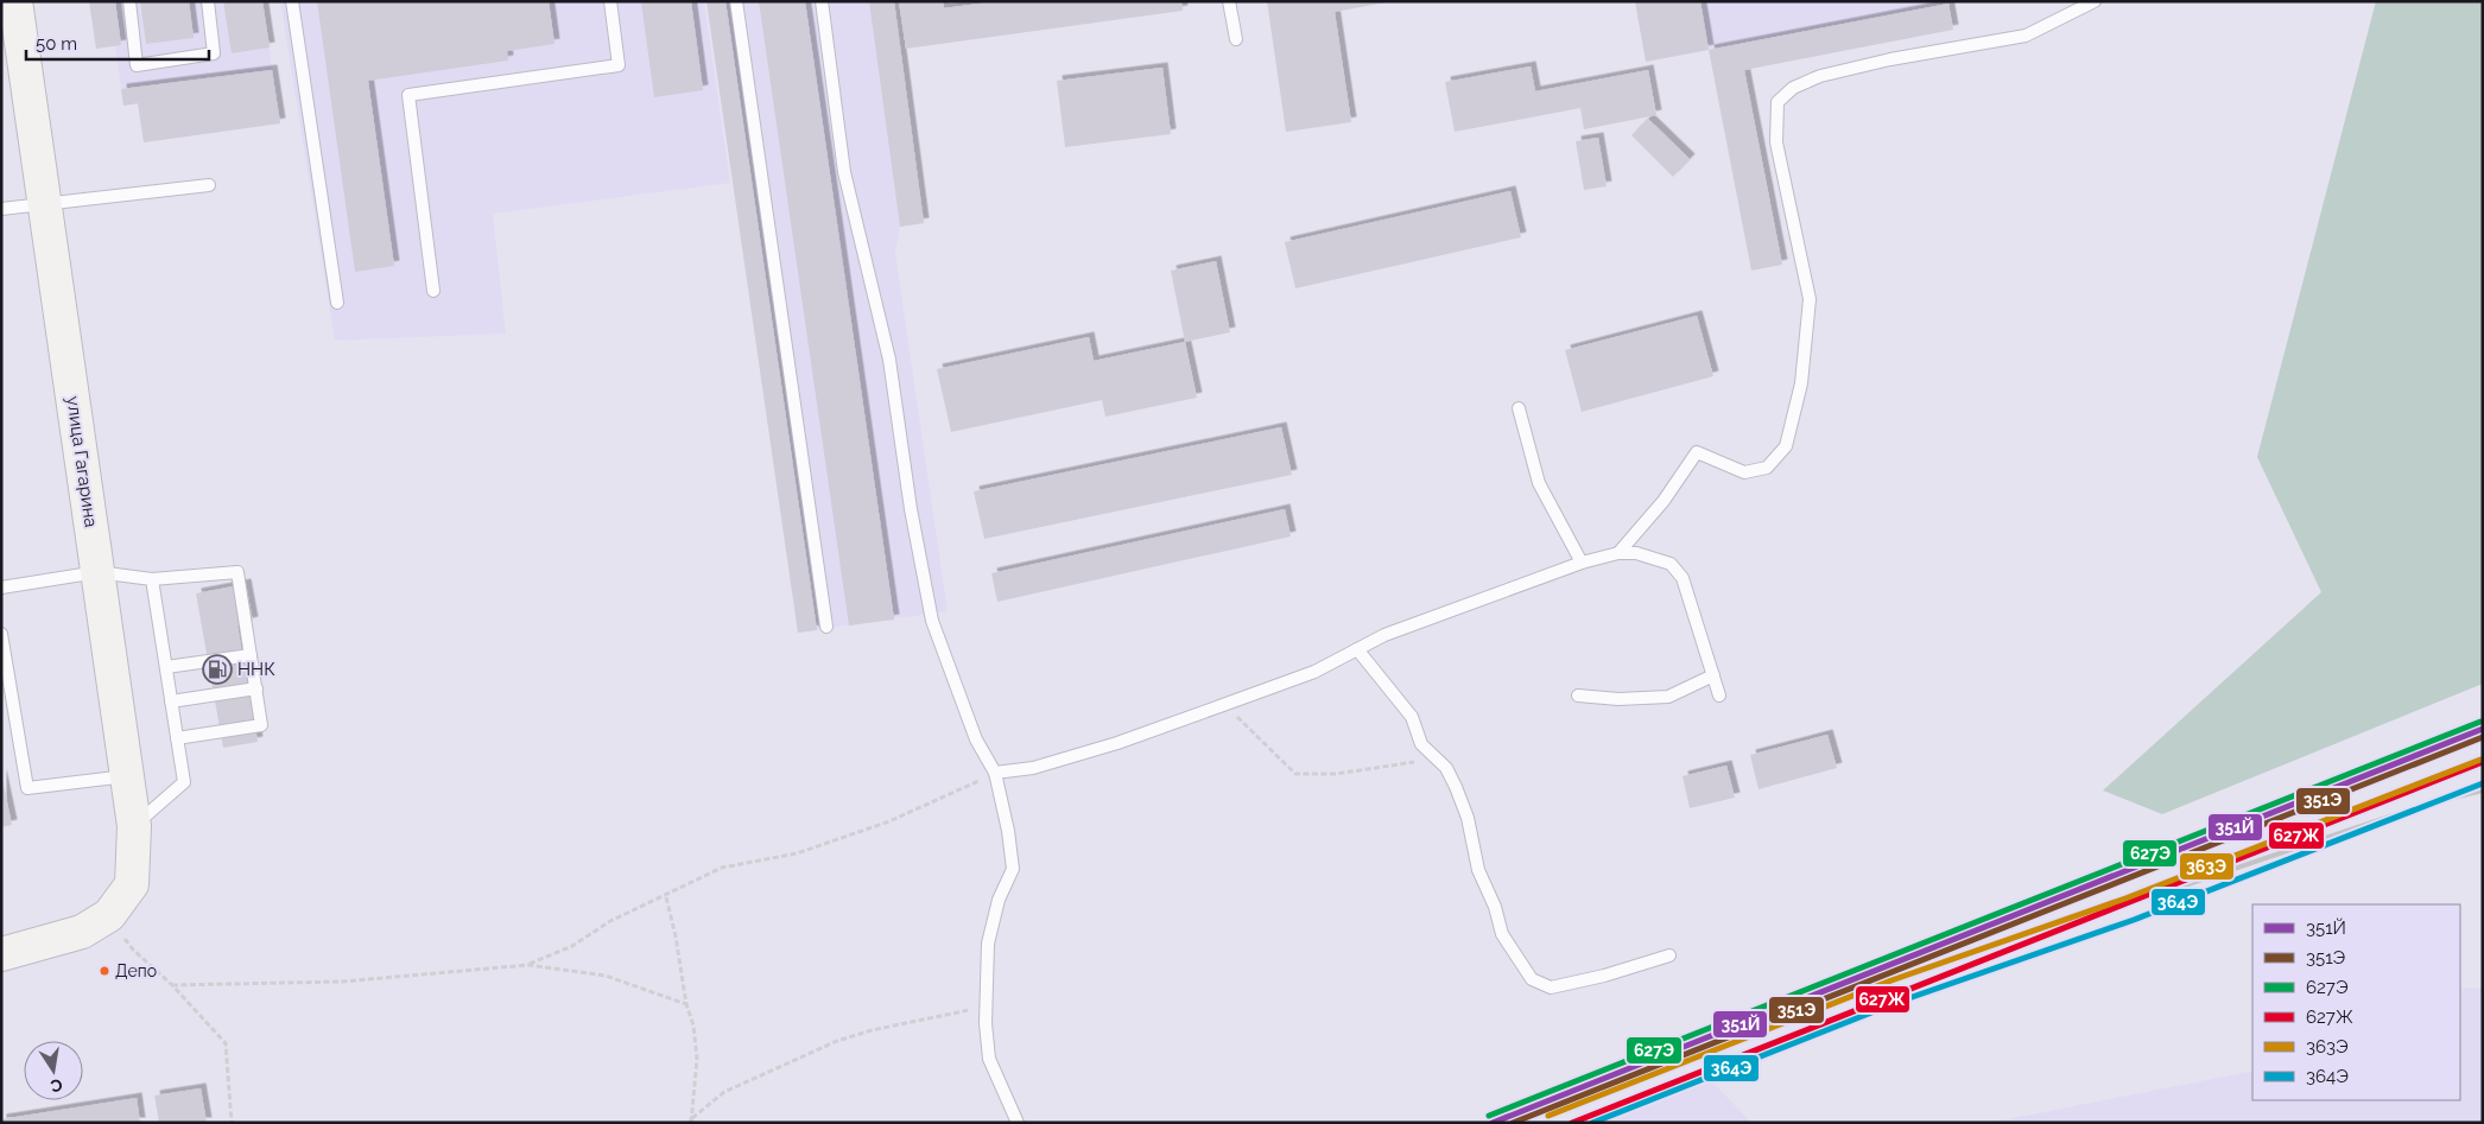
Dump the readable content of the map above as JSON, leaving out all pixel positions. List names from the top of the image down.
{
  "streets": {
    "main road": ["улица Гагарина"]
  },
  "places": {
    "fuel station": ["ННК"],
    "other": ["Депо"]
  },
  "lines": [
    "transit line 627Э",
    "transit line 351Й",
    "transit line 351Э",
    "transit line 363Э",
    "transit line 627Ж",
    "transit line 364Э"
  ],
  "legend": [
    "351Й",
    "351Э",
    "627Э",
    "627Ж",
    "363Э",
    "364Э"
  ],
  "scale_bar": "50 m",
  "north": "bottom"
}
